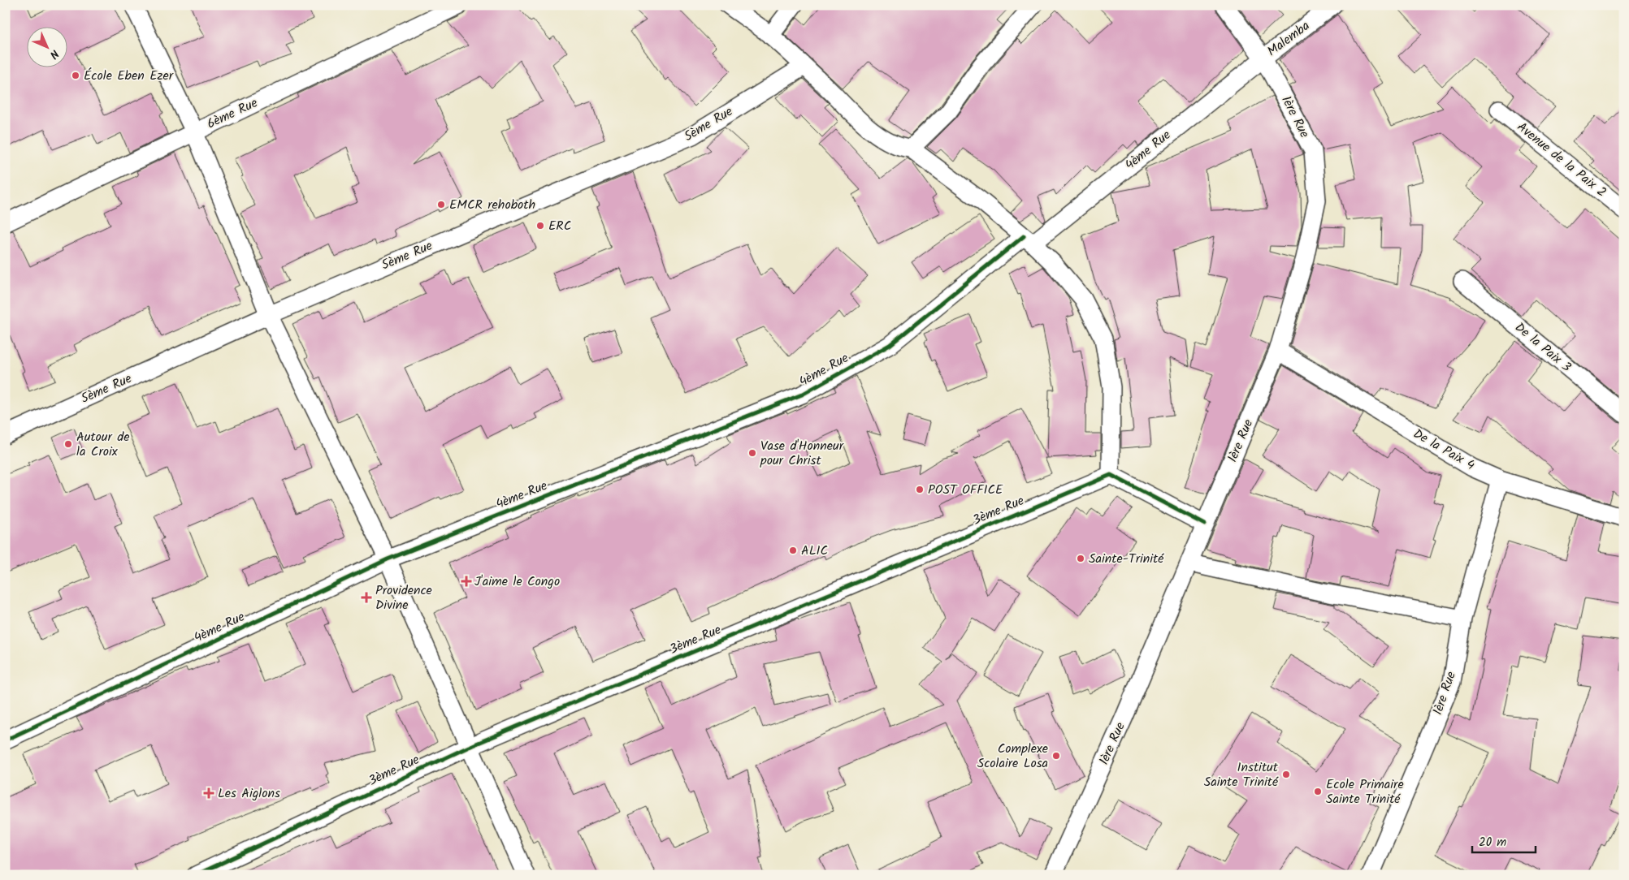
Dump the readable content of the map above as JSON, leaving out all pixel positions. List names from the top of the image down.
{
  "streets": {
    "street": [
      "Malemba",
      "6ème Rue",
      "1ère Rue",
      "5ème Rue",
      "4ème Rue",
      "Avenue de la Paix 2",
      "De la Paix 3",
      "De la Paix 4",
      "3ème Rue"
    ]
  },
  "crossings": [
    ["Malemba", "1ère Rue"],
    ["Malemba", "4ème Rue"],
    ["1ère Rue", "4ème Rue"],
    ["1ère Rue", "De la Paix 4"]
  ],
  "places": {
    "other": [
      "École Eben Ezer",
      "EMCR rehoboth",
      "ERC",
      "Autour de la Croix",
      "Vase d'Honneur pour Christ",
      "POST OFFICE",
      "ALIC",
      "Sainte-Trinité",
      "Complexe Scolaire Losa",
      "Institut Sainte Trinité",
      "Ecole Primaire Sainte Trinité"
    ],
    "health": ["J'aime le Congo", "Providence Divine", "Les Aiglons"]
  },
  "scale_bar": "20 m",
  "north": "bottom right"
}
